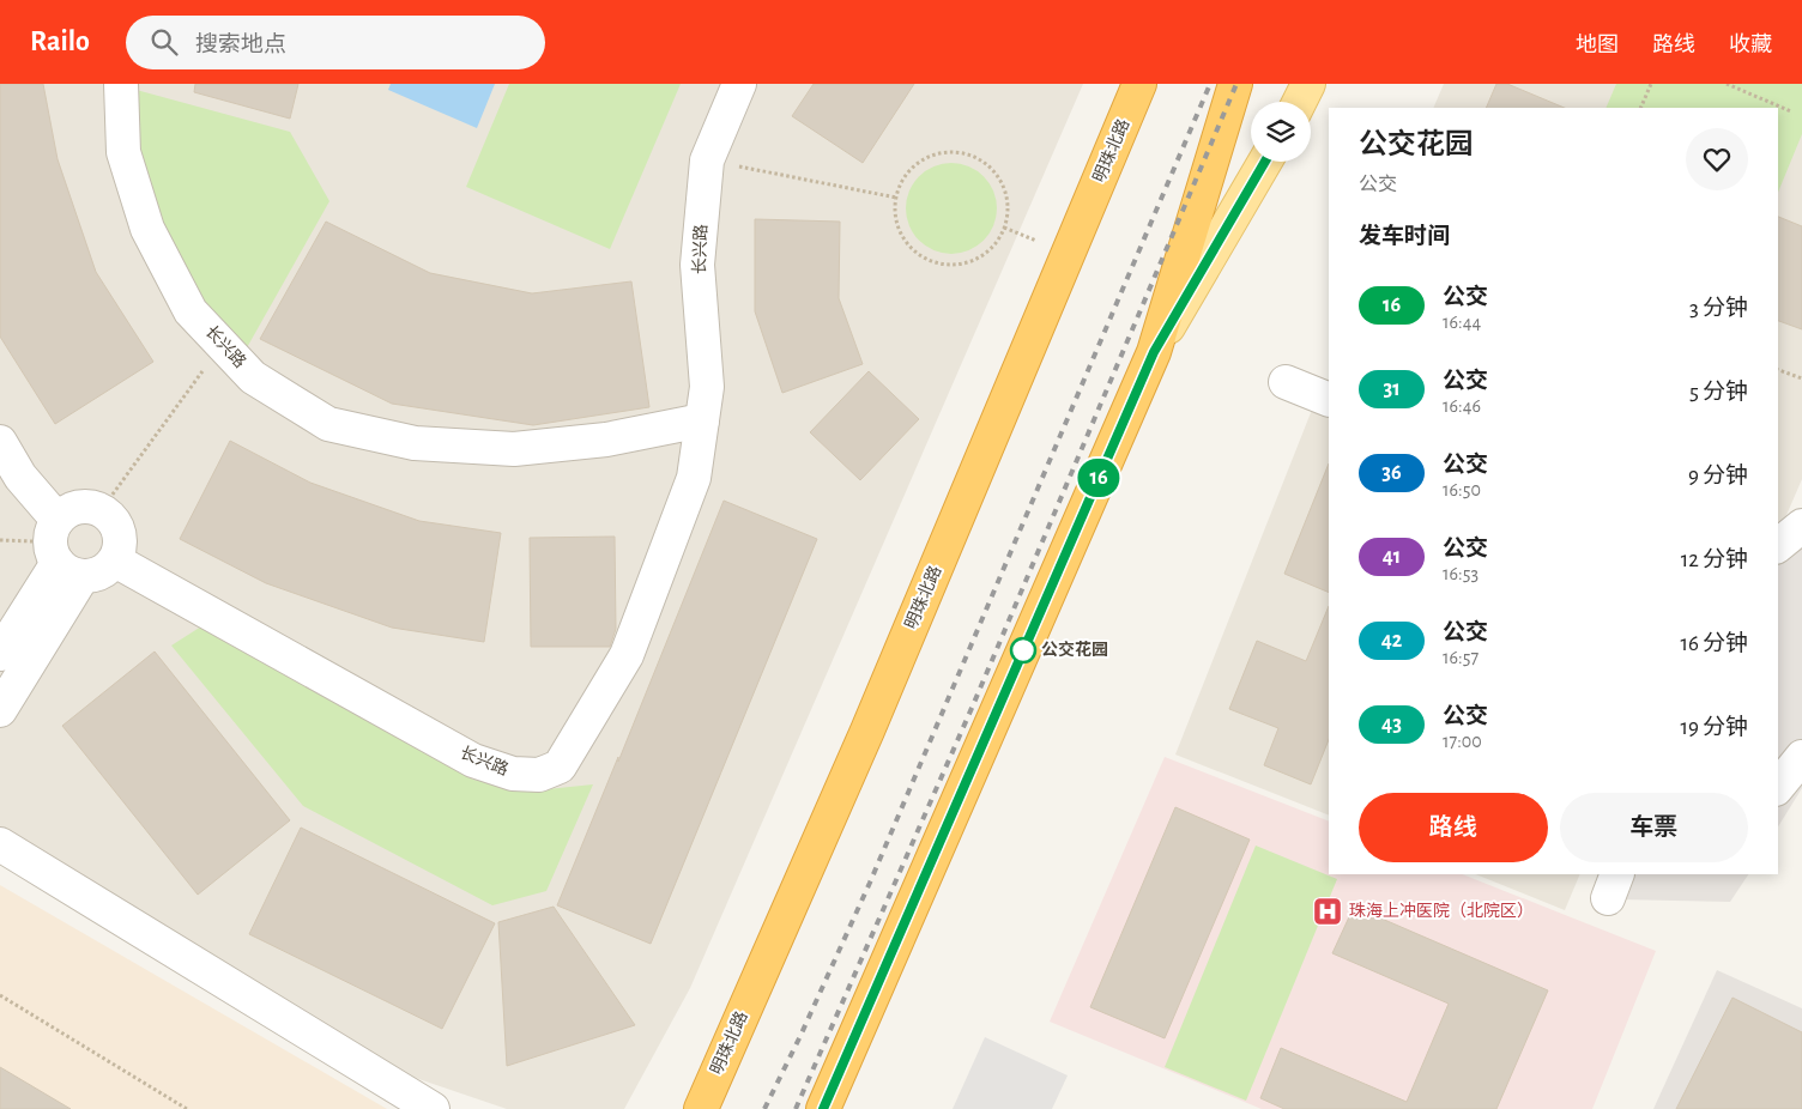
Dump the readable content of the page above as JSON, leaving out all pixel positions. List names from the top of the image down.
{
  "streets": {
    "highway": ["明珠北路"],
    "street": ["长兴路"]
  },
  "places": {
    "other": ["公交花园"],
    "hospital": ["珠海上冲医院（北院区）"]
  },
  "lines": ["bus line 16"],
  "page": {
    "header": "Railo",
    "search": "搜索地点",
    "nav": ["地图", "路线", "收藏"],
    "on_map": "16",
    "heading": [
      ["公交花园", "公交"],
      "发车时间"
    ],
    "list": [
      {
        "mark": "16",
        "name": "公交",
        "note": "16:44",
        "value": "3 分钟"
      },
      {
        "mark": "31",
        "name": "公交",
        "note": "16:46",
        "value": "5 分钟"
      },
      {
        "mark": "36",
        "name": "公交",
        "note": "16:50",
        "value": "9 分钟"
      },
      {
        "mark": "41",
        "name": "公交",
        "note": "16:53",
        "value": "12 分钟"
      },
      {
        "mark": "42",
        "name": "公交",
        "note": "16:57",
        "value": "16 分钟"
      },
      {
        "mark": "43",
        "name": "公交",
        "note": "17:00",
        "value": "19 分钟"
      }
    ],
    "buttons": ["路线", "车票"]
  }
}
